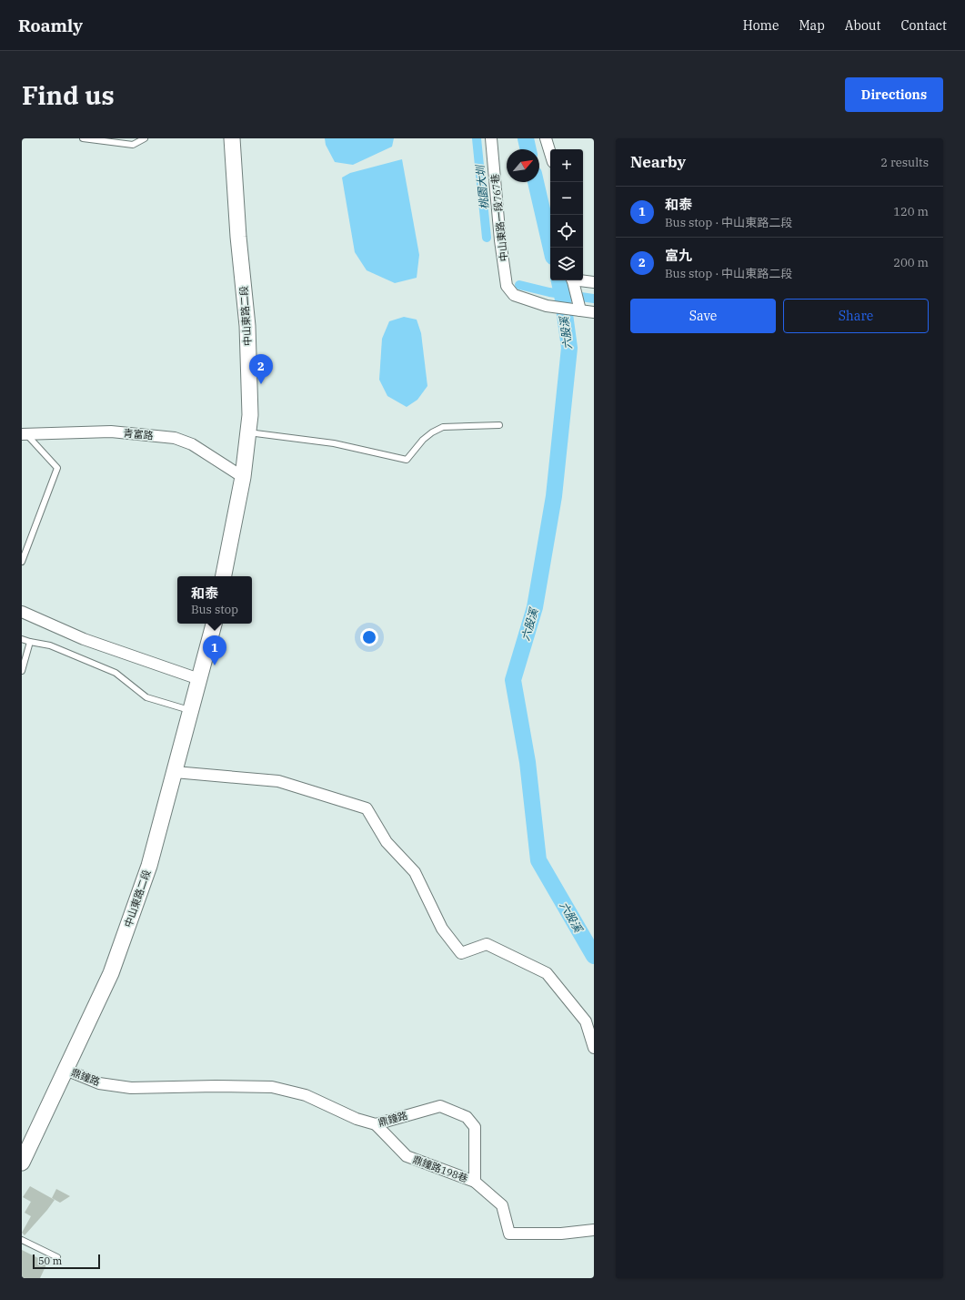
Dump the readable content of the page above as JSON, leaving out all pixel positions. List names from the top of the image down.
{
  "streets": {
    "main road": ["中山東路二段"],
    "street": [
      "中山東路一段767巷",
      "青富路",
      "鼎鐘路",
      "鼎鐘路198巷"
    ]
  },
  "crossings": [
    ["中山東路二段", "青富路"],
    ["中山東路二段", "鼎鐘路"],
    ["鼎鐘路", "鼎鐘路198巷"]
  ],
  "water": ["桃園大圳", "六股溪"],
  "scale_bar": "50 m",
  "north": "top right",
  "page": {
    "header": "Roamly",
    "nav": [
      "Home",
      "Map",
      "About",
      "Contact"
    ],
    "buttons": [
      "Directions",
      ["Save", "Share"]
    ],
    "title": "Find us",
    "heading": ["Nearby", "2 results"],
    "map_buttons": ["+", "−"],
    "list": [
      {
        "mark": "1",
        "name": "和泰",
        "note": "Bus stop · 中山東路二段",
        "value": "120 m"
      },
      {
        "mark": "2",
        "name": "富九",
        "note": "Bus stop · 中山東路二段",
        "value": "200 m"
      }
    ],
    "pins": ["2", "1"],
    "popup": ["和泰", "Bus stop"],
    "scale": "50 m"
  }
}
